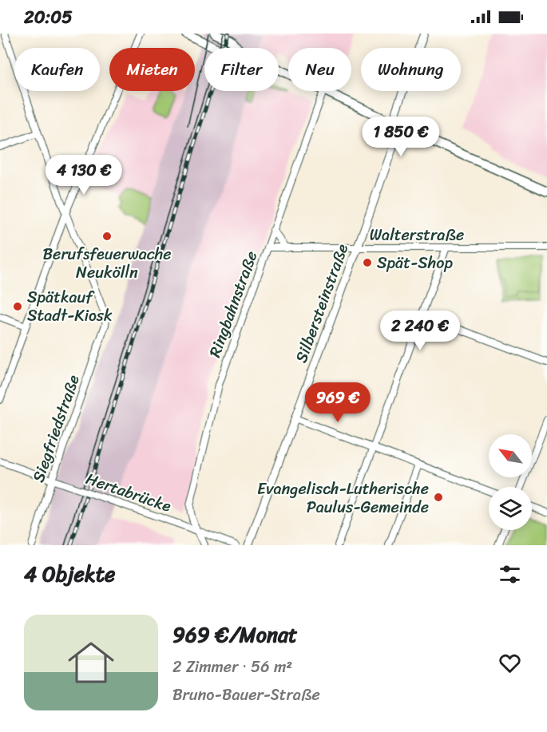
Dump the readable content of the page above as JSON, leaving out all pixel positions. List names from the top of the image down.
{
  "streets": {
    "street": [
      "Walterstraße",
      "Silbersteinstraße",
      "Ringbahnstraße",
      "Siegfriedstraße",
      "Hertabrücke"
    ]
  },
  "crossings": [
    ["Walterstraße", "Silbersteinstraße"],
    ["Walterstraße", "Ringbahnstraße"],
    ["Ringbahnstraße", "Hertabrücke"],
    ["Siegfriedstraße", "Hertabrücke"]
  ],
  "places": [
    "Berufsfeuerwache Neukölln",
    "Spät-Shop",
    "Spätkauf Stadt-Kiosk",
    "Evangelisch-Lutherische Paulus-Gemeinde"
  ],
  "north": "top left",
  "page": {
    "status": "20:05",
    "chip": [
      "Kaufen",
      "Mieten",
      "Filter",
      "Neu",
      "Wohnung"
    ],
    "price": [
      "1 850 €",
      "4 130 €",
      "2 240 €",
      "969 €"
    ],
    "heading": "4 Objekte",
    "list": [
      {
        "name": "969 €/Monat",
        "note": "2 Zimmer · 56 m² · Bruno-Bauer-Straße"
      }
    ]
  }
}
